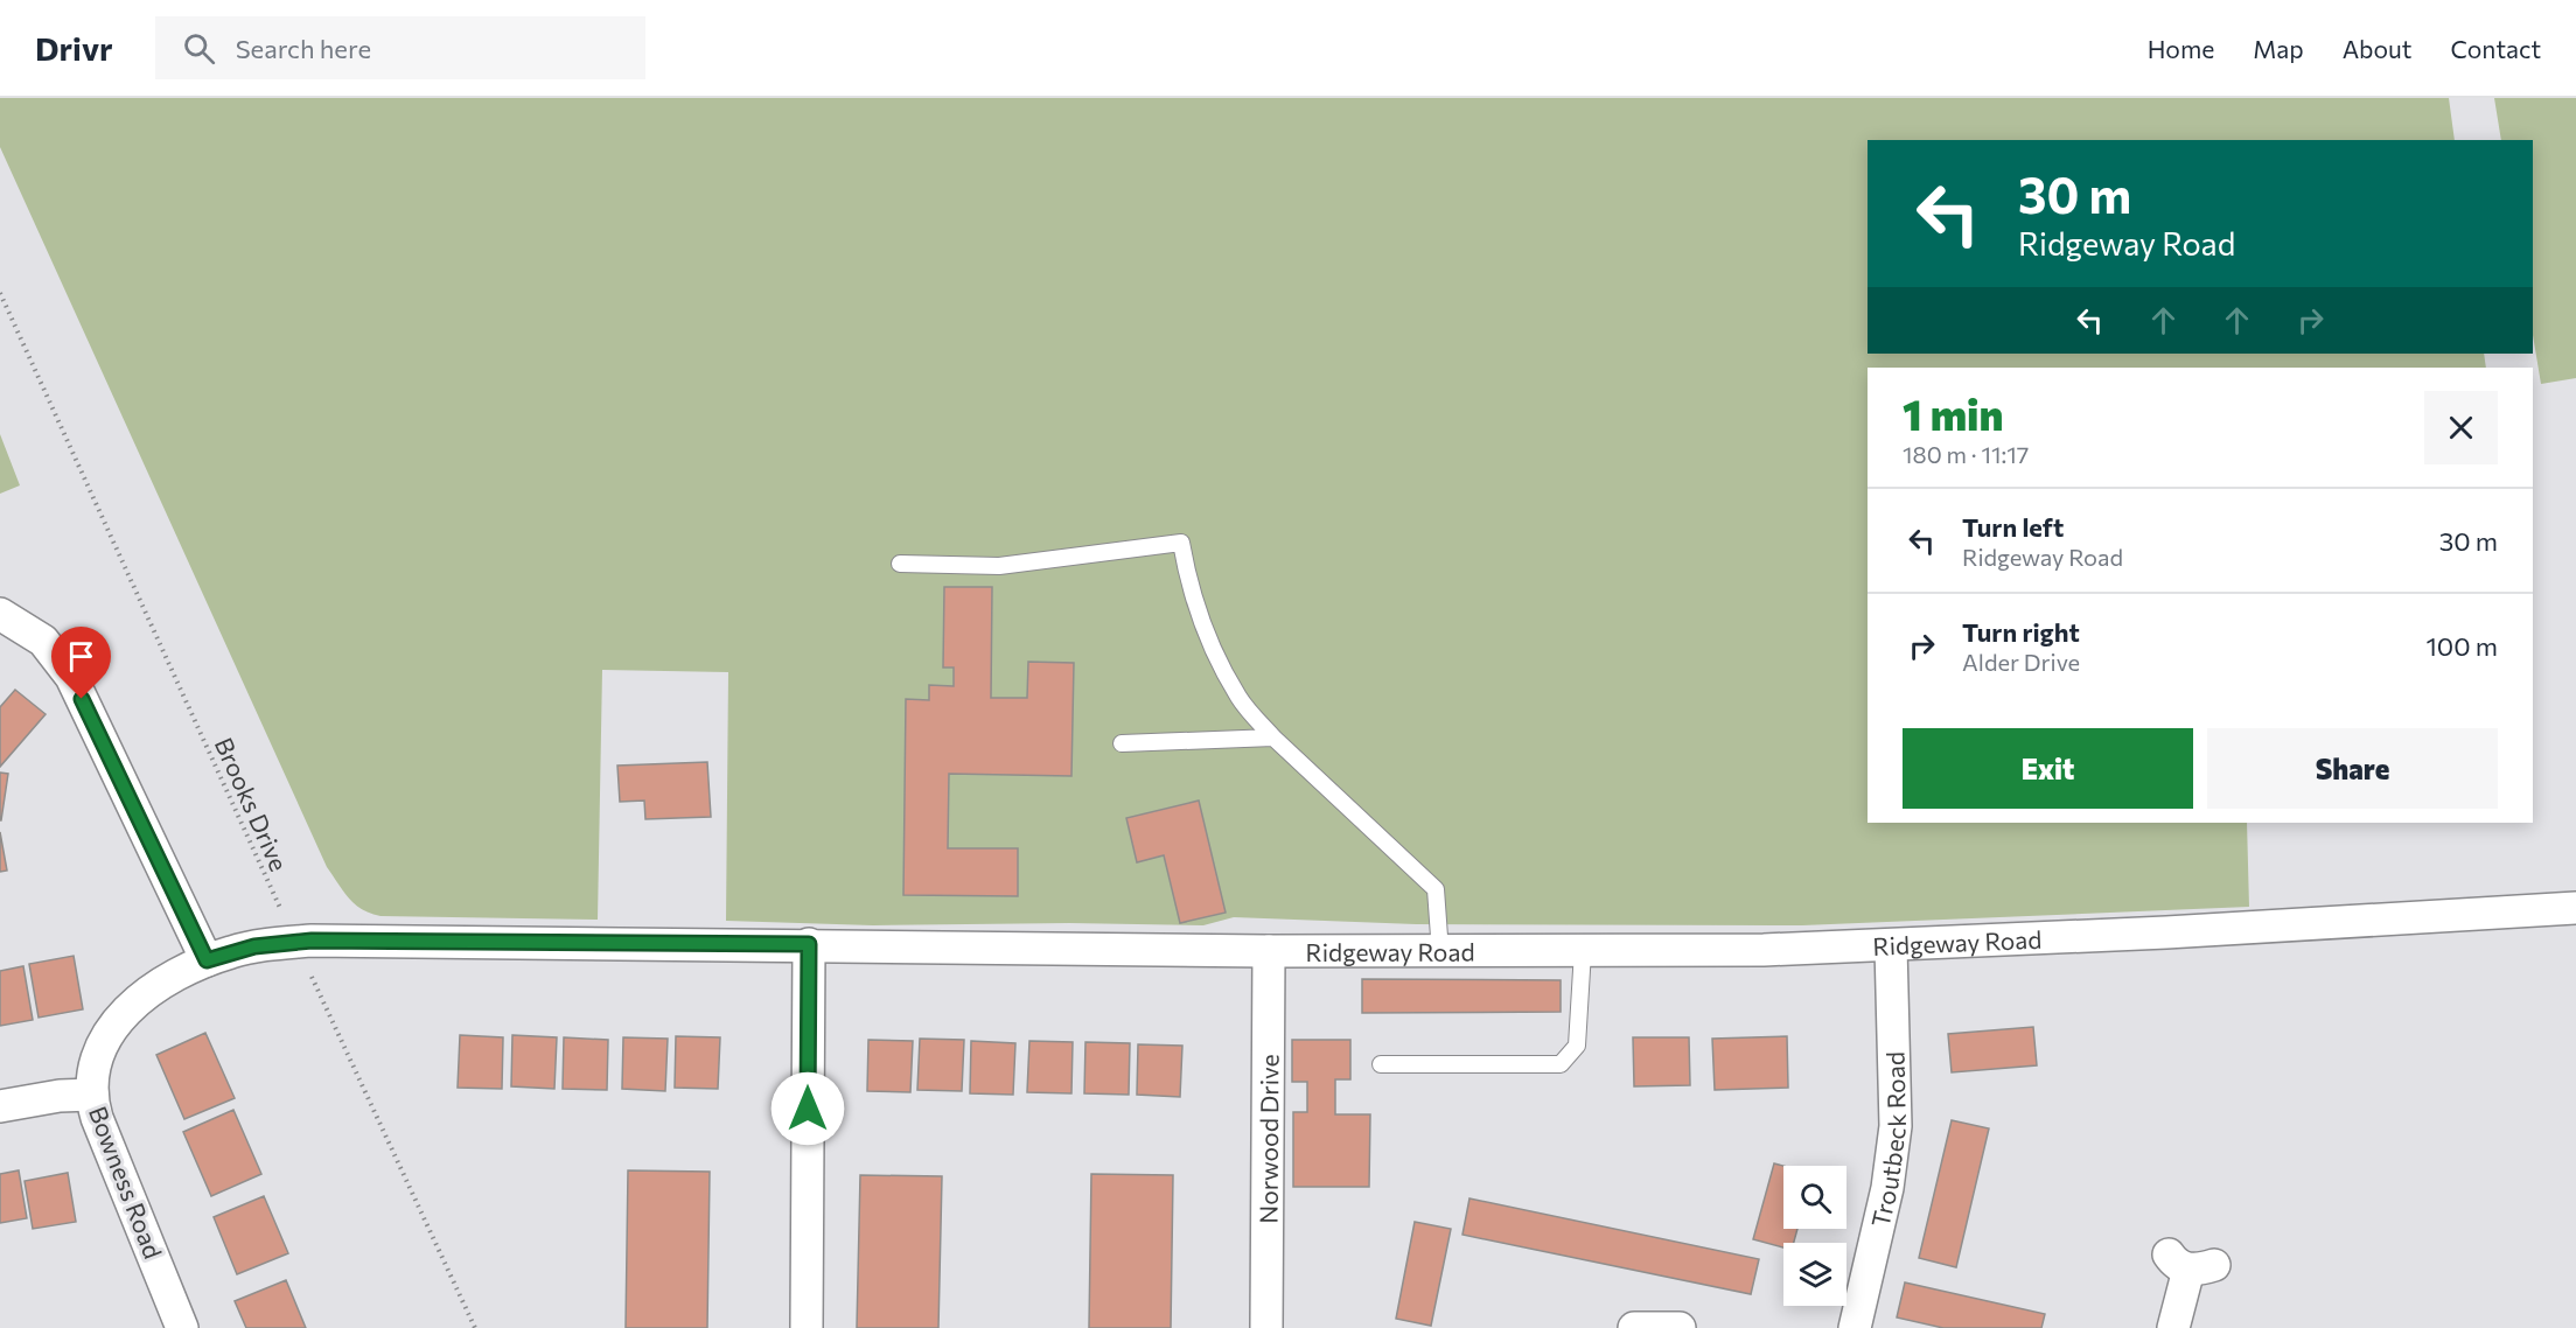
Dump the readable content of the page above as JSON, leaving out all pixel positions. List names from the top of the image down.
{
  "streets": {
    "street": [
      "Ridgeway Road",
      "Troutbeck Road",
      "Norwood Drive",
      "Bowness Road"
    ],
    "path": ["Brooks Drive"]
  },
  "crossings": [
    ["Brooks Drive", "Ridgeway Road"],
    ["Ridgeway Road", "Troutbeck Road"],
    ["Ridgeway Road", "Norwood Drive"],
    ["Ridgeway Road", "Bowness Road"]
  ],
  "page": {
    "header": "Drivr",
    "search": "Search here",
    "nav": [
      "Home",
      "Map",
      "About",
      "Contact"
    ],
    "turn": ["30 m", "Ridgeway Road"],
    "heading": ["1 min", "180 m · 11:17"],
    "list": [
      {
        "name": "Turn left",
        "note": "Ridgeway Road",
        "value": "30 m"
      },
      {
        "name": "Turn right",
        "note": "Alder Drive",
        "value": "100 m"
      }
    ],
    "buttons": ["Exit", "Share"]
  }
}
